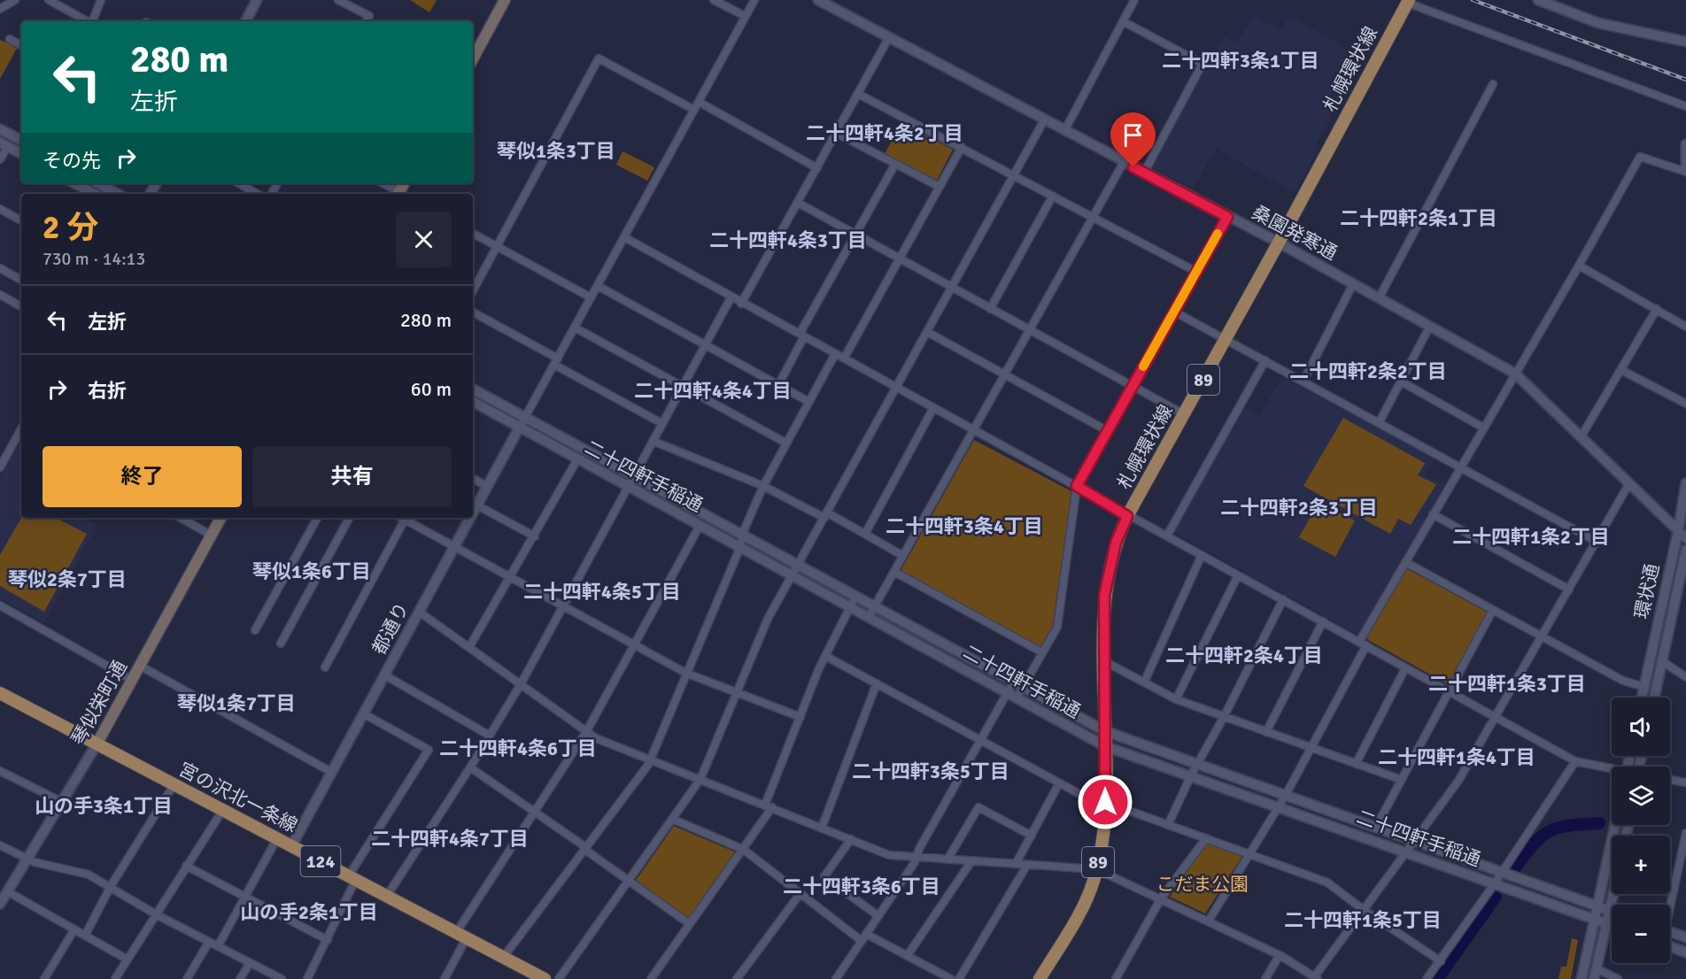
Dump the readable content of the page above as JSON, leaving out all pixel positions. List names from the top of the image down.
{
  "streets": {
    "main road": [
      "札幌環状線",
      "89",
      "琴似栄町通",
      "宮の沢北一条線",
      "124"
    ],
    "street": [
      "桑園発寒通",
      "二十四軒手稲通",
      "環状通",
      "都通り"
    ]
  },
  "crossings": [
    ["札幌環状線", "桑園発寒通"],
    ["札幌環状線", "二十四軒手稲通"],
    ["桑園発寒通", "環状通"],
    ["二十四軒手稲通", "都通り"],
    ["都通り", "宮の沢北一条線"],
    ["琴似栄町通", "宮の沢北一条線"]
  ],
  "districts": [
    "二十四軒3条1丁目",
    "二十四軒4条2丁目",
    "琴似1条3丁目",
    "二十四軒2条1丁目",
    "二十四軒4条3丁目",
    "二十四軒2条2丁目",
    "二十四軒4条4丁目",
    "二十四軒2条3丁目",
    "二十四軒3条4丁目",
    "二十四軒1条2丁目",
    "琴似1条6丁目",
    "琴似2条7丁目",
    "二十四軒4条5丁目",
    "二十四軒2条4丁目",
    "二十四軒1条3丁目",
    "琴似1条7丁目",
    "二十四軒4条6丁目",
    "二十四軒1条4丁目",
    "二十四軒3条5丁目",
    "山の手3条1丁目",
    "二十四軒4条7丁目",
    "二十四軒3条6丁目",
    "山の手2条1丁目",
    "二十四軒1条5丁目"
  ],
  "parks": ["こだま公園"],
  "page": {
    "turn": ["280 m", "左折"],
    "then": "その先",
    "heading": ["2 分", "730 m · 14:13"],
    "list": [
      {
        "name": "左折",
        "value": "280 m"
      },
      {
        "name": "右折",
        "value": "60 m"
      }
    ],
    "buttons": ["終了", "共有"],
    "map_buttons": ["+", "−"]
  }
}
